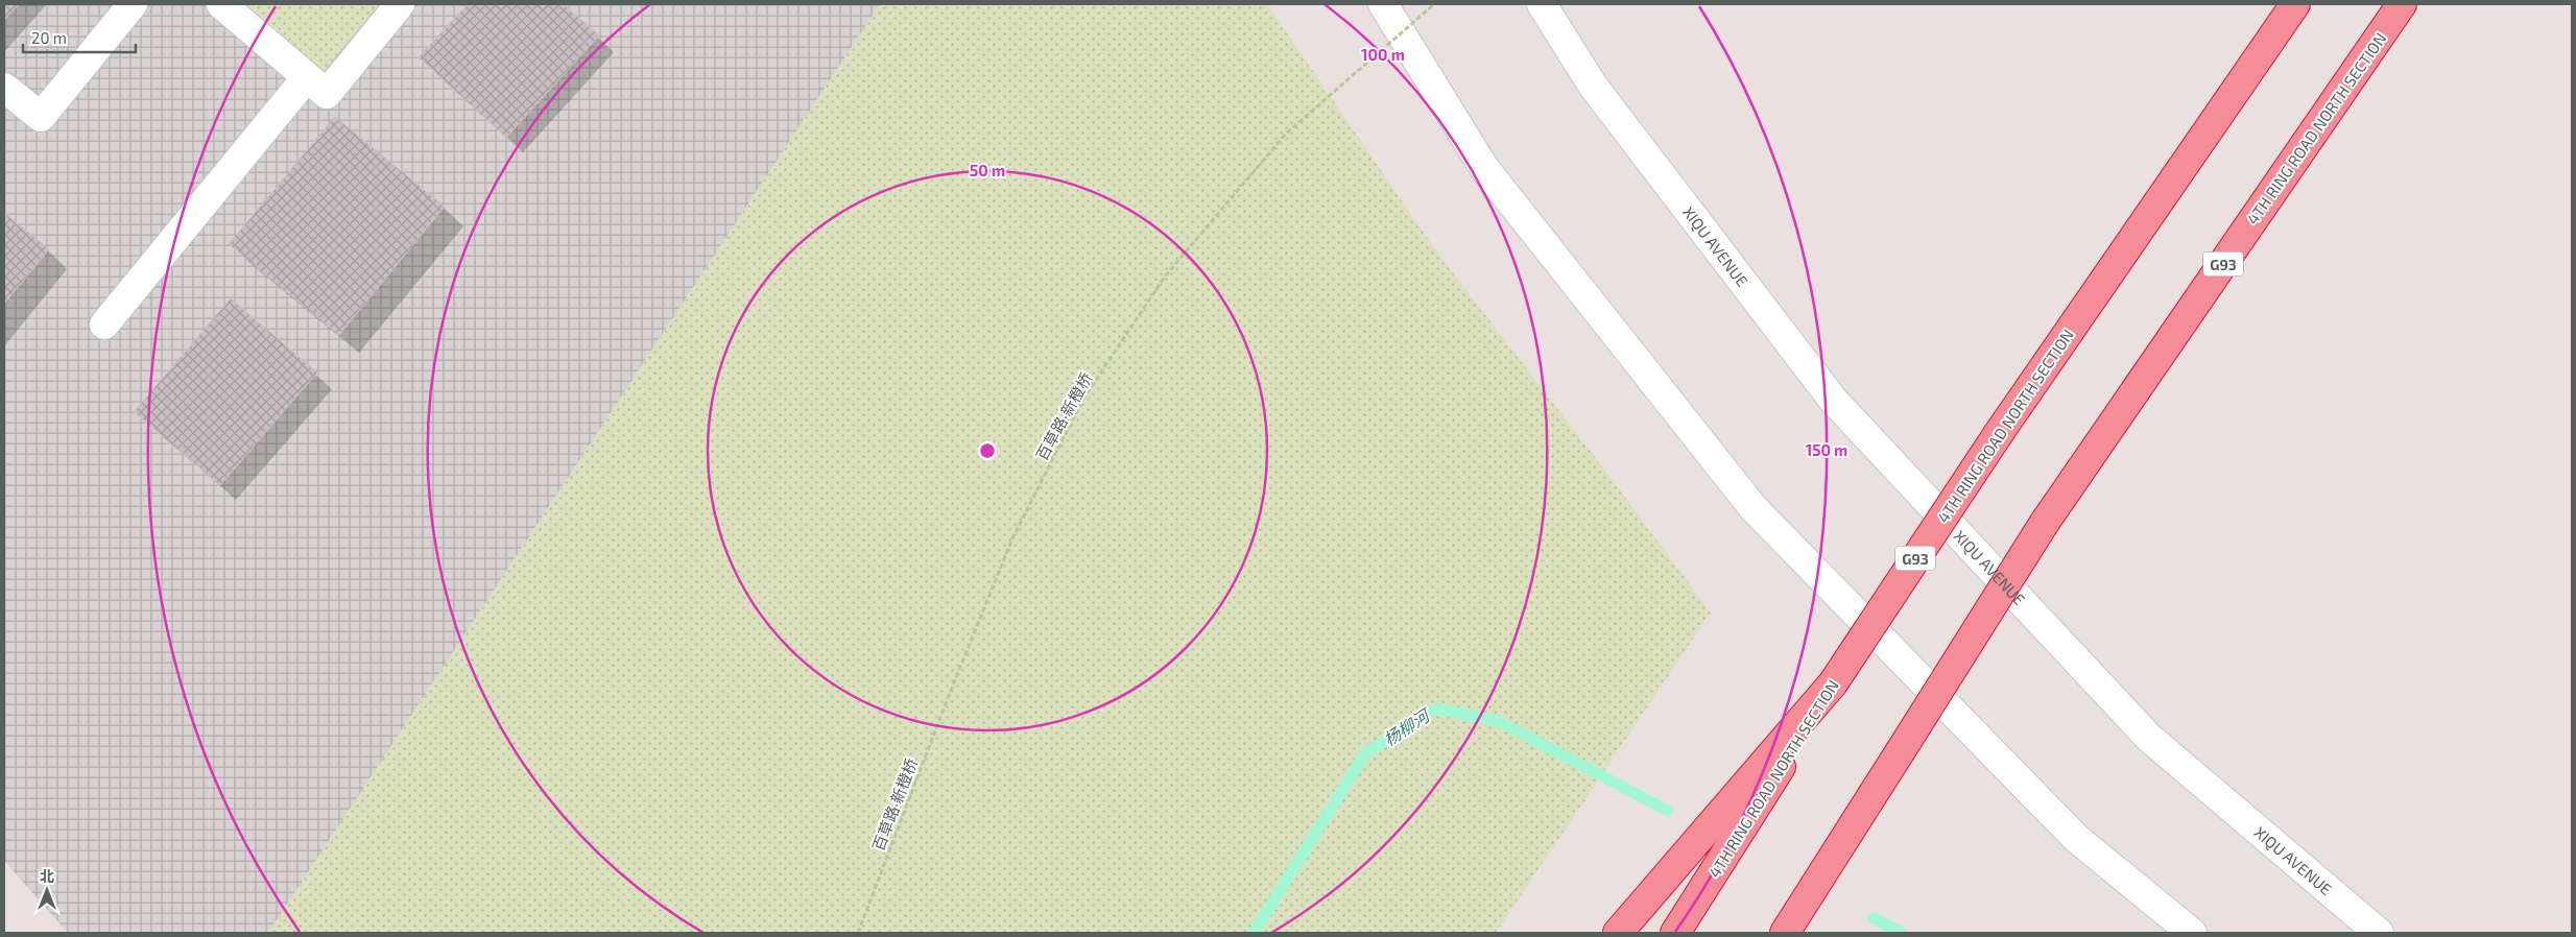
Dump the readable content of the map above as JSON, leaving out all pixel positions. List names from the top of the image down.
{
  "streets": {
    "highway": ["4TH RING ROAD NORTH SECTION", "G93"],
    "main road": ["XIQU AVENUE"],
    "path": ["百草路·新橙桥"]
  },
  "water": ["杨柳河"],
  "scale_bar": "20 m",
  "north": "top",
  "rings": ["100 m", "50 m", "150 m"]
}
